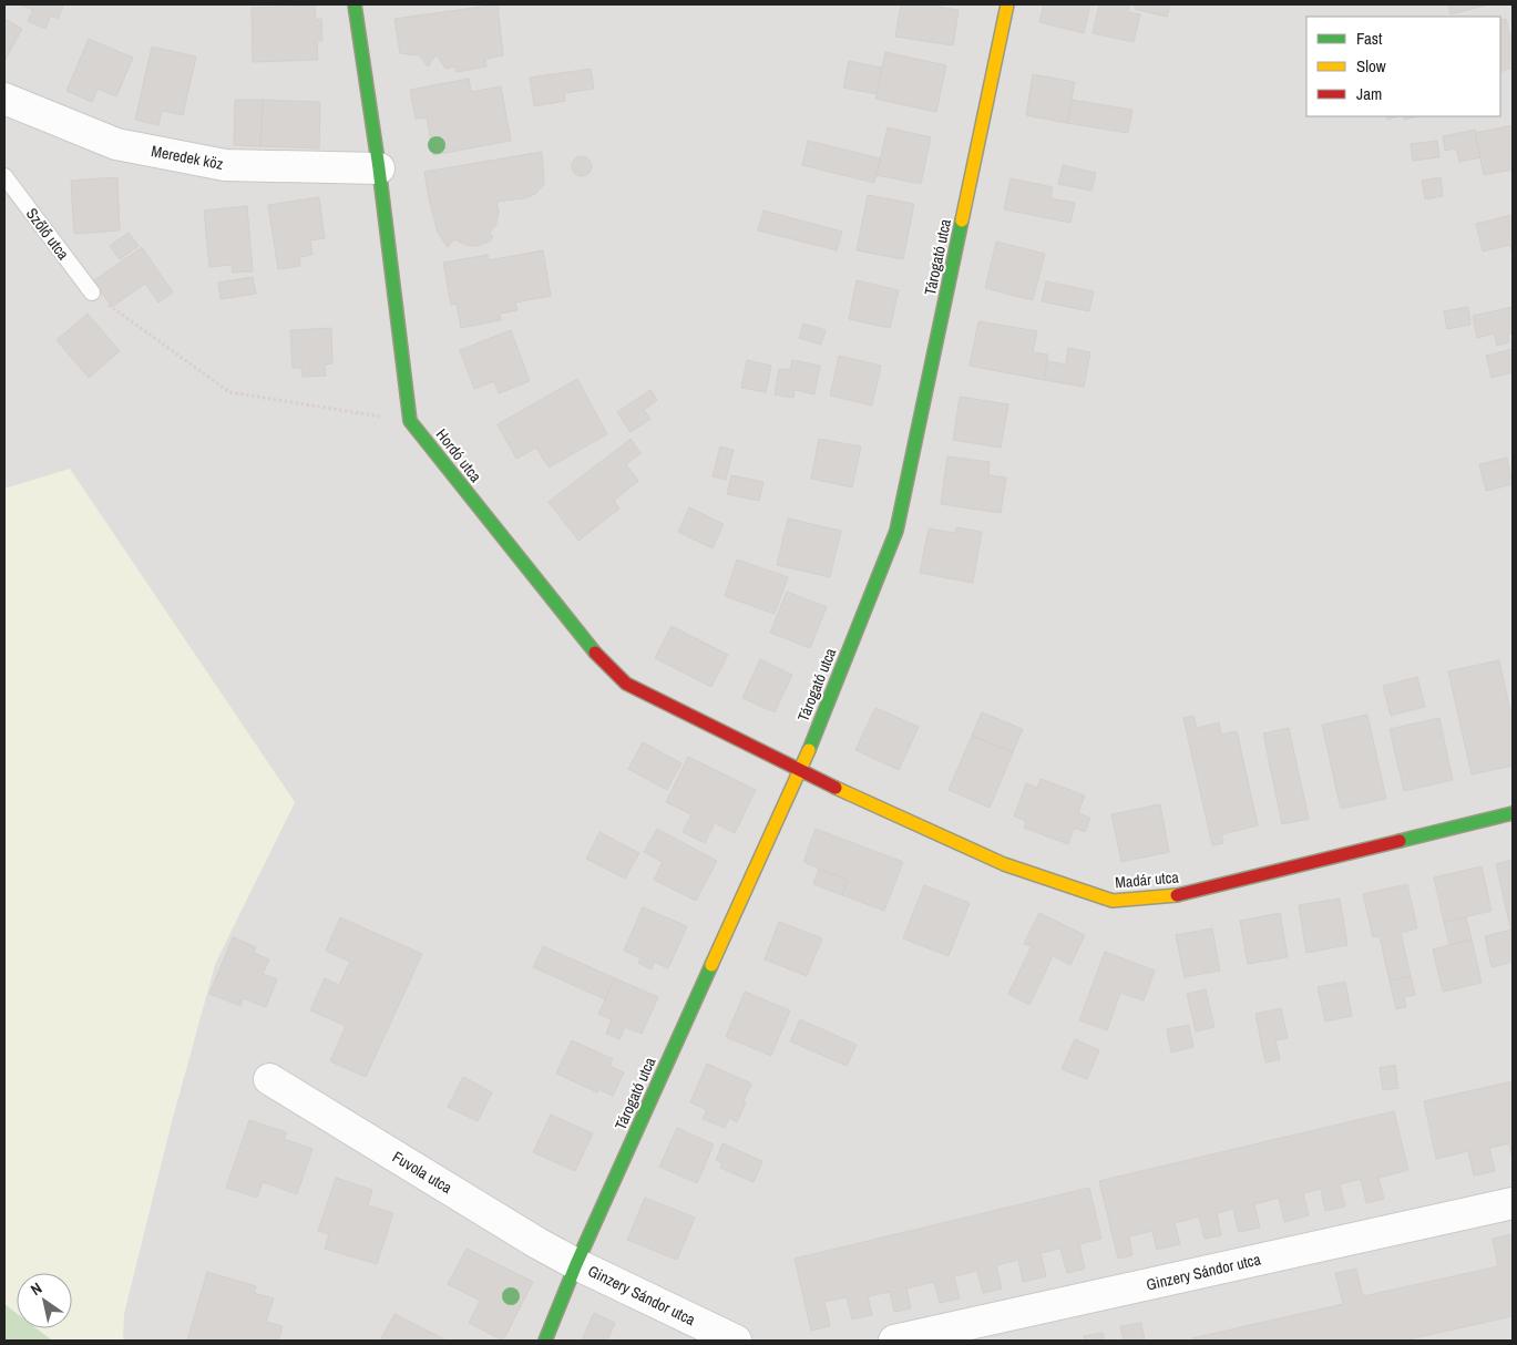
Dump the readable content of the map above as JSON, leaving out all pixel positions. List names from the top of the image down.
{
  "streets": {
    "street": [
      "Meredek köz",
      "Tárogató utca",
      "Hordó utca",
      "Madár utca",
      "Fuvola utca",
      "Ginzery Sándor utca"
    ],
    "lane": ["Szőlő utca"]
  },
  "crossings": [
    ["Tárogató utca", "Hordó utca"],
    ["Tárogató utca", "Madár utca"],
    ["Tárogató utca", "Fuvola utca"],
    ["Tárogató utca", "Ginzery Sándor utca"],
    ["Hordó utca", "Madár utca"],
    ["Fuvola utca", "Ginzery Sándor utca"]
  ],
  "legend": ["Fast", "Slow", "Jam"],
  "north": "top left"
}
